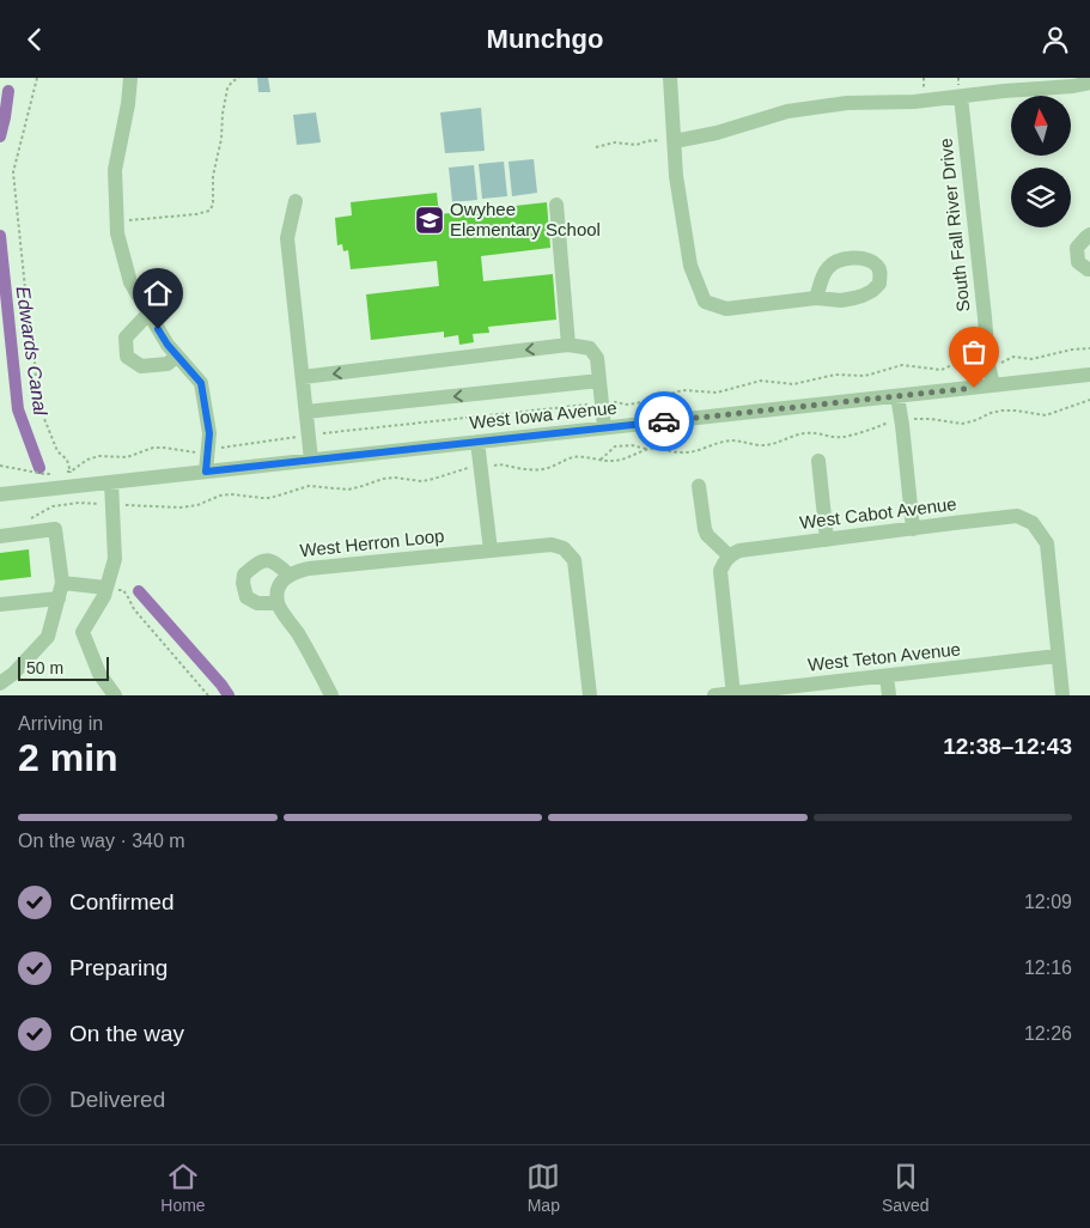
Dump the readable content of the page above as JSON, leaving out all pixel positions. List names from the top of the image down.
{
  "streets": {
    "street": [
      "South Fall River Drive",
      "West Iowa Avenue",
      "West Cabot Avenue",
      "West Herron Loop",
      "West Teton Avenue"
    ]
  },
  "crossings": [
    ["South Fall River Drive", "West Iowa Avenue"],
    ["West Cabot Avenue", "West Teton Avenue"]
  ],
  "water": ["Edwards Canal"],
  "places": {
    "school or university": ["Owyhee Elementary School"]
  },
  "scale_bar": "50 m",
  "north": "top",
  "page": {
    "header": "Munchgo",
    "scale": "50 m",
    "heading": ["2 min", "Arriving in", "12:38–12:43"],
    "bar": "On the way · 340 m",
    "list": [
      ["Confirmed", "12:09"],
      ["Preparing", "12:16"],
      ["On the way", "12:26"],
      "Delivered"
    ],
    "tabs": ["Home", "Map", "Saved"]
  }
}
